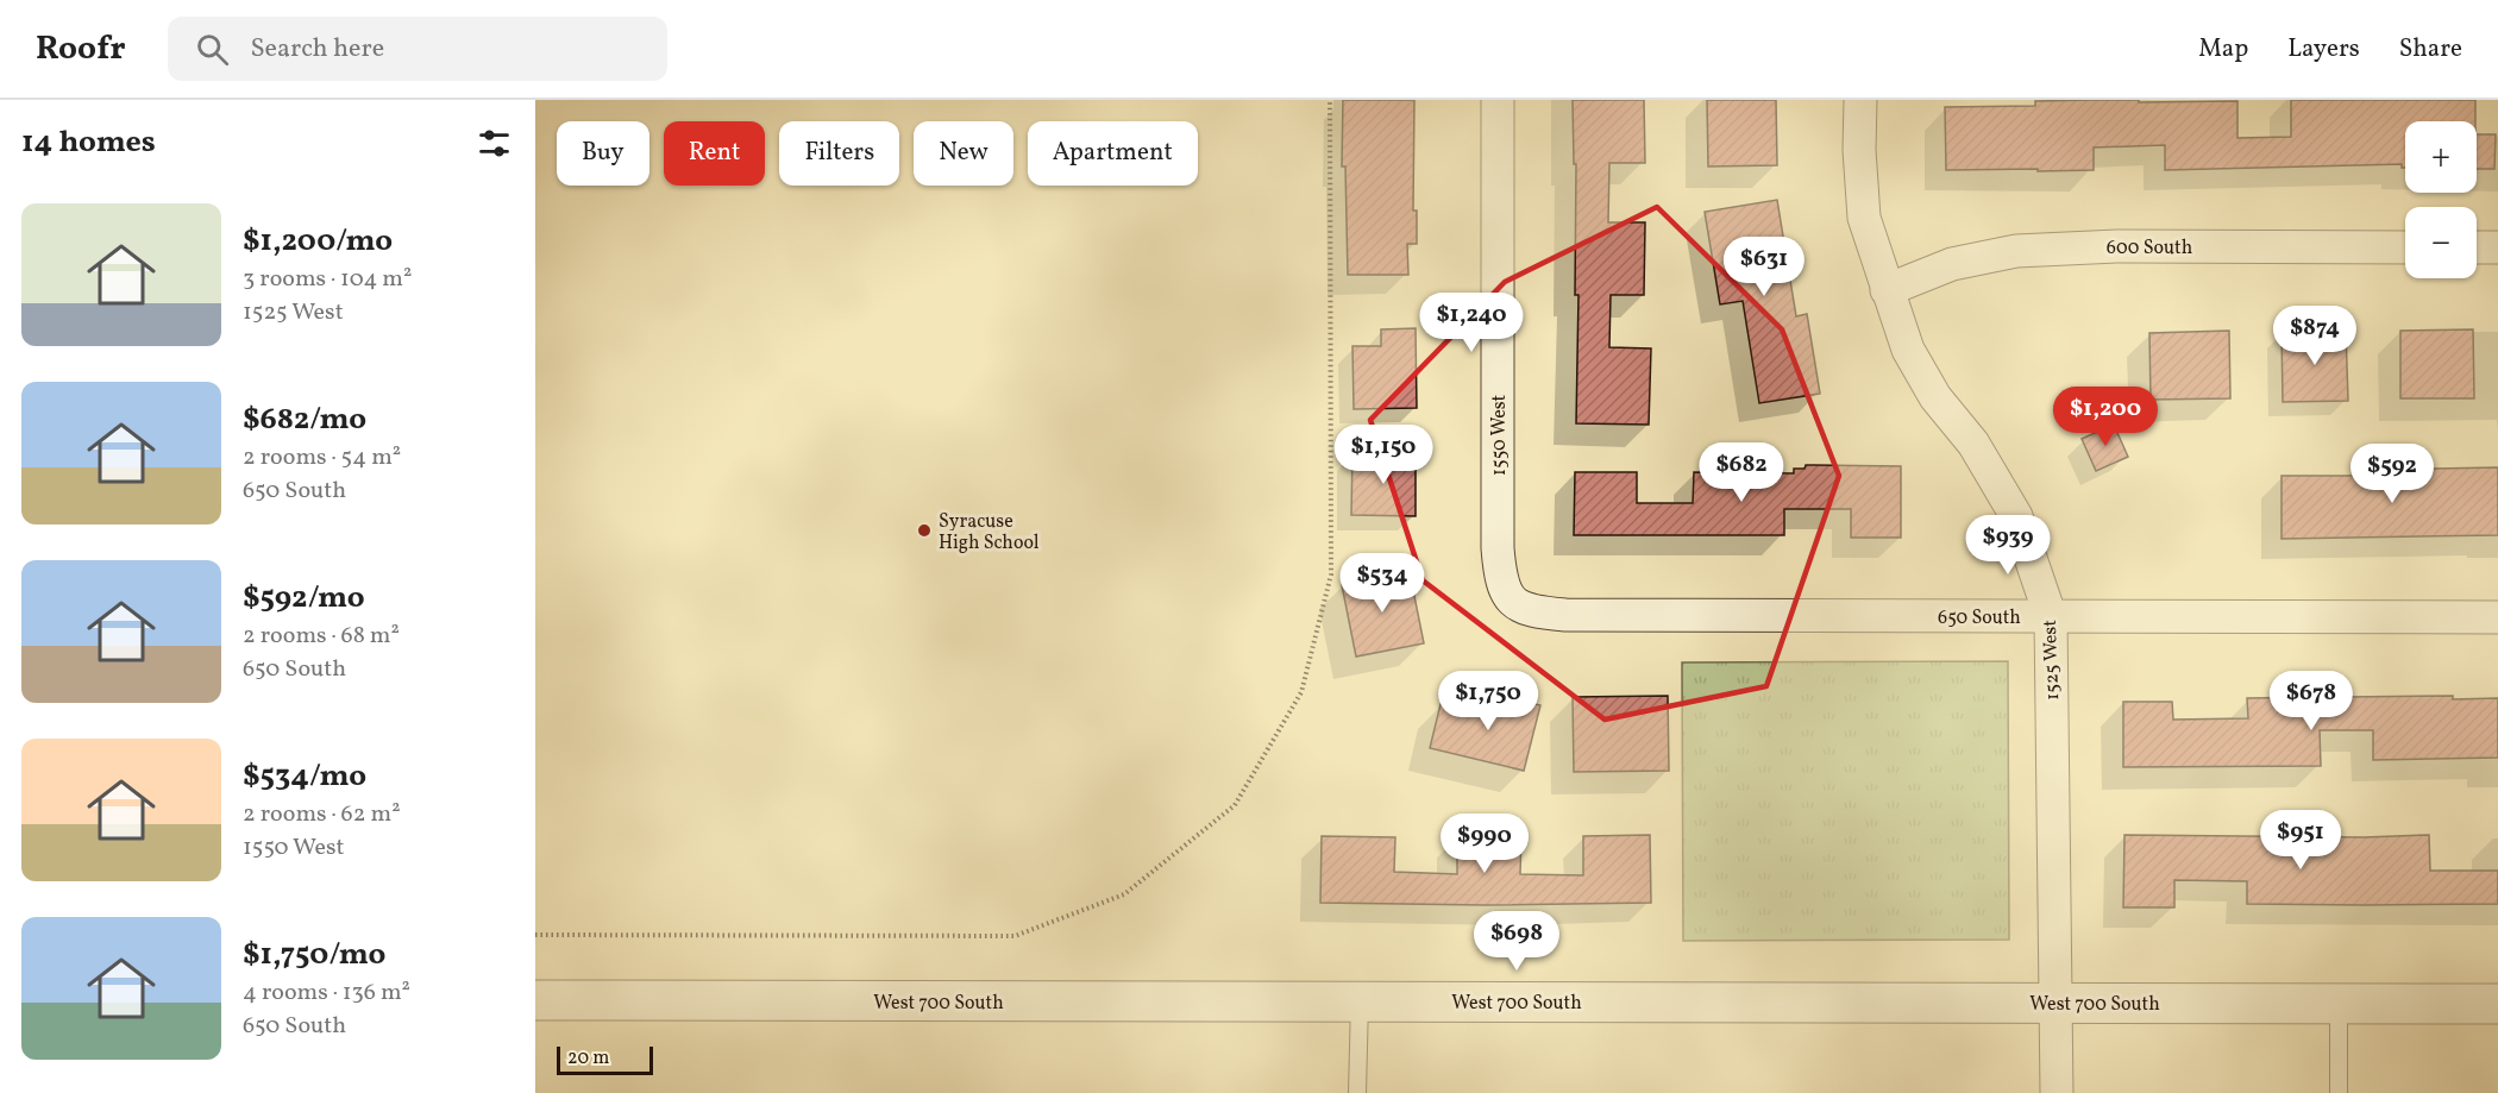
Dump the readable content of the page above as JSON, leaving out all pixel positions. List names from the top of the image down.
{
  "streets": {
    "street": [
      "600 South",
      "1550 West",
      "650 South",
      "1525 West",
      "West 700 South"
    ]
  },
  "crossings": [
    ["600 South", "1525 West"],
    ["1550 West", "650 South"],
    ["650 South", "1525 West"],
    ["1525 West", "West 700 South"]
  ],
  "places": ["Syracuse High School"],
  "scale_bar": "20 m",
  "page": {
    "header": "Roofr",
    "search": "Search here",
    "nav": ["Map", "Layers", "Share"],
    "heading": "14 homes",
    "map_buttons": ["+", "−"],
    "chip": [
      "Buy",
      "Rent",
      "Filters",
      "New",
      "Apartment"
    ],
    "list": [
      {
        "name": "$1,200/mo",
        "note": "3 rooms · 104 m² · 1525 West"
      },
      {
        "name": "$682/mo",
        "note": "2 rooms · 54 m² · 650 South"
      },
      {
        "name": "$592/mo",
        "note": "2 rooms · 68 m² · 650 South"
      },
      {
        "name": "$534/mo",
        "note": "2 rooms · 62 m² · 1550 West"
      },
      {
        "name": "$1,750/mo",
        "note": "4 rooms · 136 m² · 650 South"
      }
    ],
    "price": [
      "$631",
      "$1,240",
      "$874",
      "$1,200",
      "$1,150",
      "$682",
      "$592",
      "$939",
      "$534",
      "$1,750",
      "$678",
      "$951",
      "$990",
      "$698"
    ],
    "scale": "20 m"
  }
}
